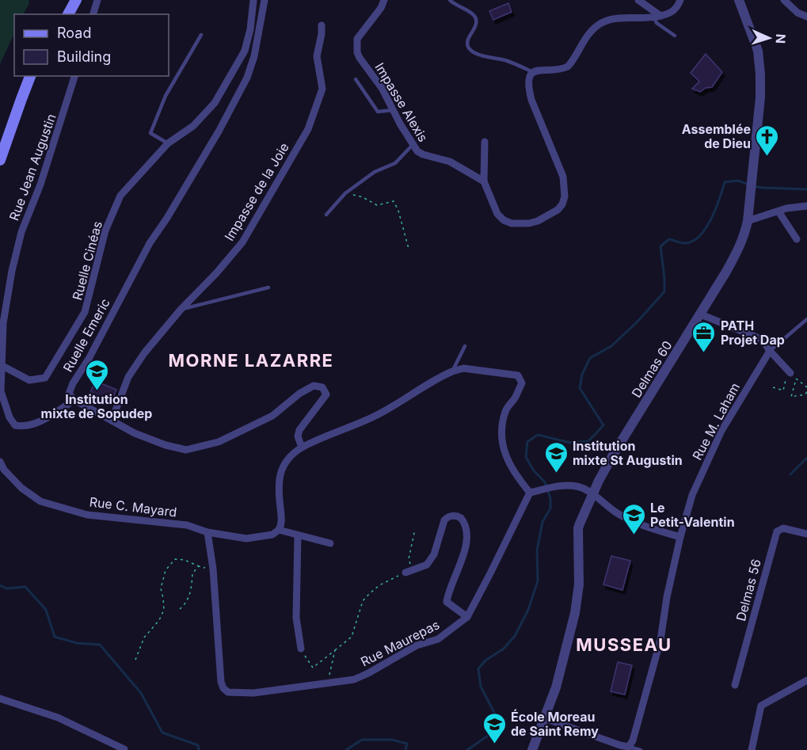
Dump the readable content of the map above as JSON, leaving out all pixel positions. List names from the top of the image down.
{
  "streets": {
    "street": [
      "Impasse Alexis",
      "Rue Jean Augustin",
      "Impasse de la Joie",
      "Ruelle Cinéas",
      "Ruelle Emeric",
      "Delmas 60",
      "Rue M. Laham",
      "Rue C. Mayard",
      "Delmas 56",
      "Rue Maurepas"
    ]
  },
  "crossings": [
    ["Rue Jean Augustin", "Ruelle Cinéas"],
    ["Rue Jean Augustin", "Ruelle Emeric"],
    ["Rue C. Mayard", "Rue Maurepas"]
  ],
  "districts": ["MORNE LAZARRE", "MUSSEAU"],
  "places": {
    "church": ["Assemblée de Dieu"],
    "office": ["PATH Projet Dap"],
    "school or university": [
      "Institution mixte de Sopudep",
      "Institution mixte St Augustin",
      "Le Petit-Valentin",
      "École Moreau de Saint Remy"
    ]
  },
  "legend": ["Road", "Building"],
  "north": "right"
}
